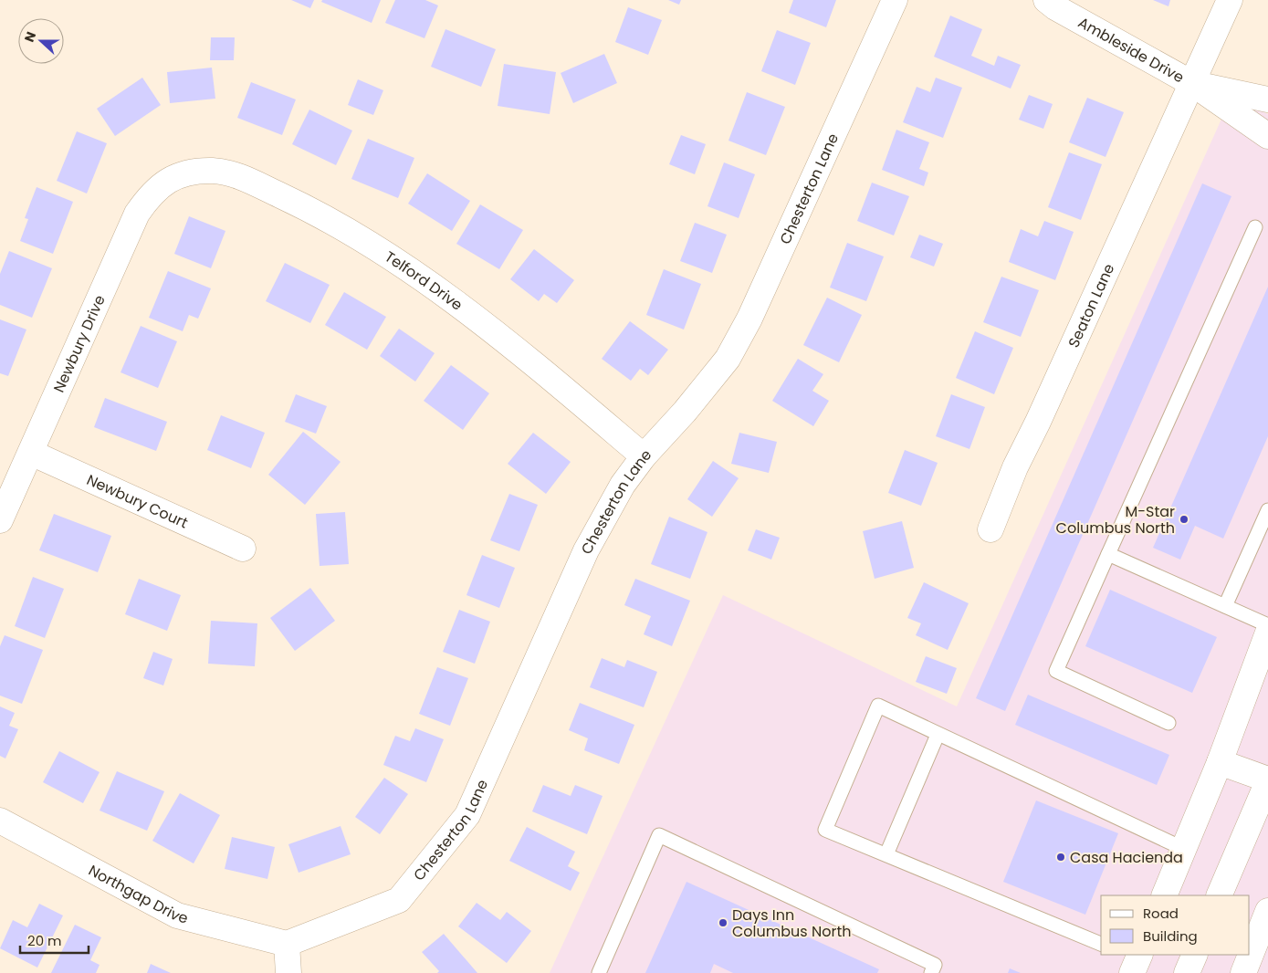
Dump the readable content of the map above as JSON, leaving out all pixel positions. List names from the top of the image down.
{
  "streets": {
    "street": [
      "Ambleside Drive",
      "Chesterton Lane",
      "Telford Drive",
      "Seaton Lane",
      "Newbury Drive",
      "Newbury Court",
      "Northgap Drive"
    ]
  },
  "crossings": [
    ["Ambleside Drive", "Seaton Lane"],
    ["Chesterton Lane", "Telford Drive"],
    ["Chesterton Lane", "Northgap Drive"],
    ["Telford Drive", "Newbury Drive"],
    ["Newbury Drive", "Newbury Court"]
  ],
  "places": ["M-Star Columbus North", "Casa Hacienda", "Days Inn Columbus North"],
  "legend": ["Road", "Building"],
  "scale_bar": "20 m",
  "north": "left"
}
